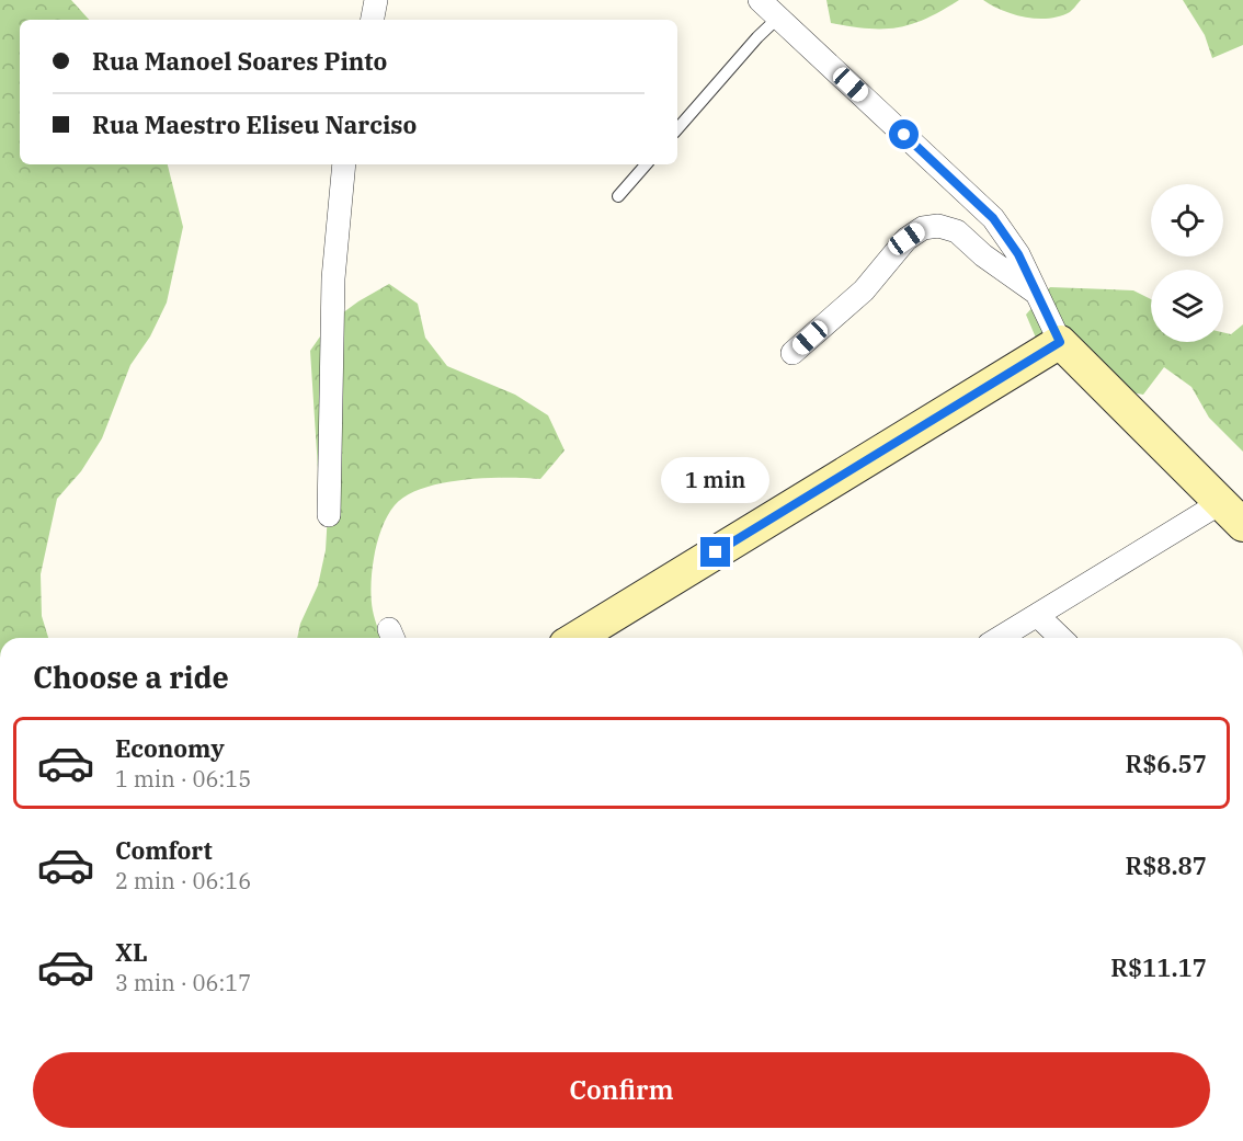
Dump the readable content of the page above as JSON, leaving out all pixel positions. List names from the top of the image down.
{
  "page": {
    "banner": ["Rua Manoel Soares Pinto", "Rua Maestro Eliseu Narciso"],
    "bubble": "1 min",
    "heading": "Choose a ride",
    "list": [
      {
        "name": "Economy",
        "note": "1 min · 06:15",
        "value": "R$6.57"
      },
      {
        "name": "Comfort",
        "note": "2 min · 06:16",
        "value": "R$8.87"
      },
      {
        "name": "XL",
        "note": "3 min · 06:17",
        "value": "R$11.17"
      }
    ],
    "buttons": "Confirm"
  }
}
